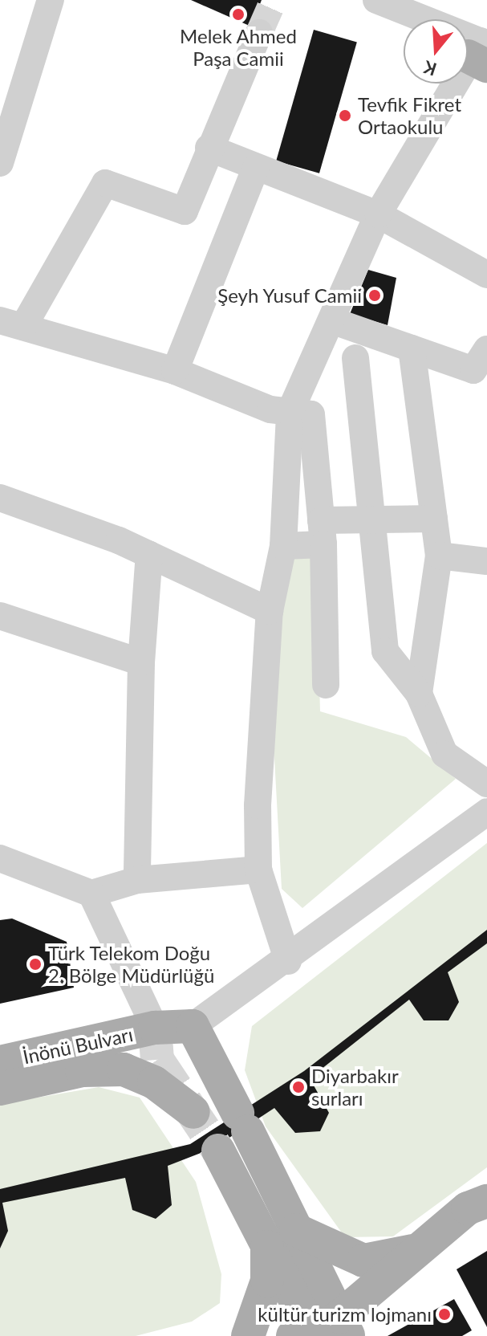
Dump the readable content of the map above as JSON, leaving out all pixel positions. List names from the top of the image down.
{
  "streets": {
    "main road": ["İnönü Bulvarı"]
  },
  "places": [
    "Melek Ahmed Paşa Camii",
    "Tevfik Fikret Ortaokulu",
    "Şeyh Yusuf Camii",
    "Türk Telekom Doğu 2. Bölge Müdürlüğü",
    "Diyarbakır surları",
    "kültür turizm lojmanı"
  ],
  "north": "bottom"
}
